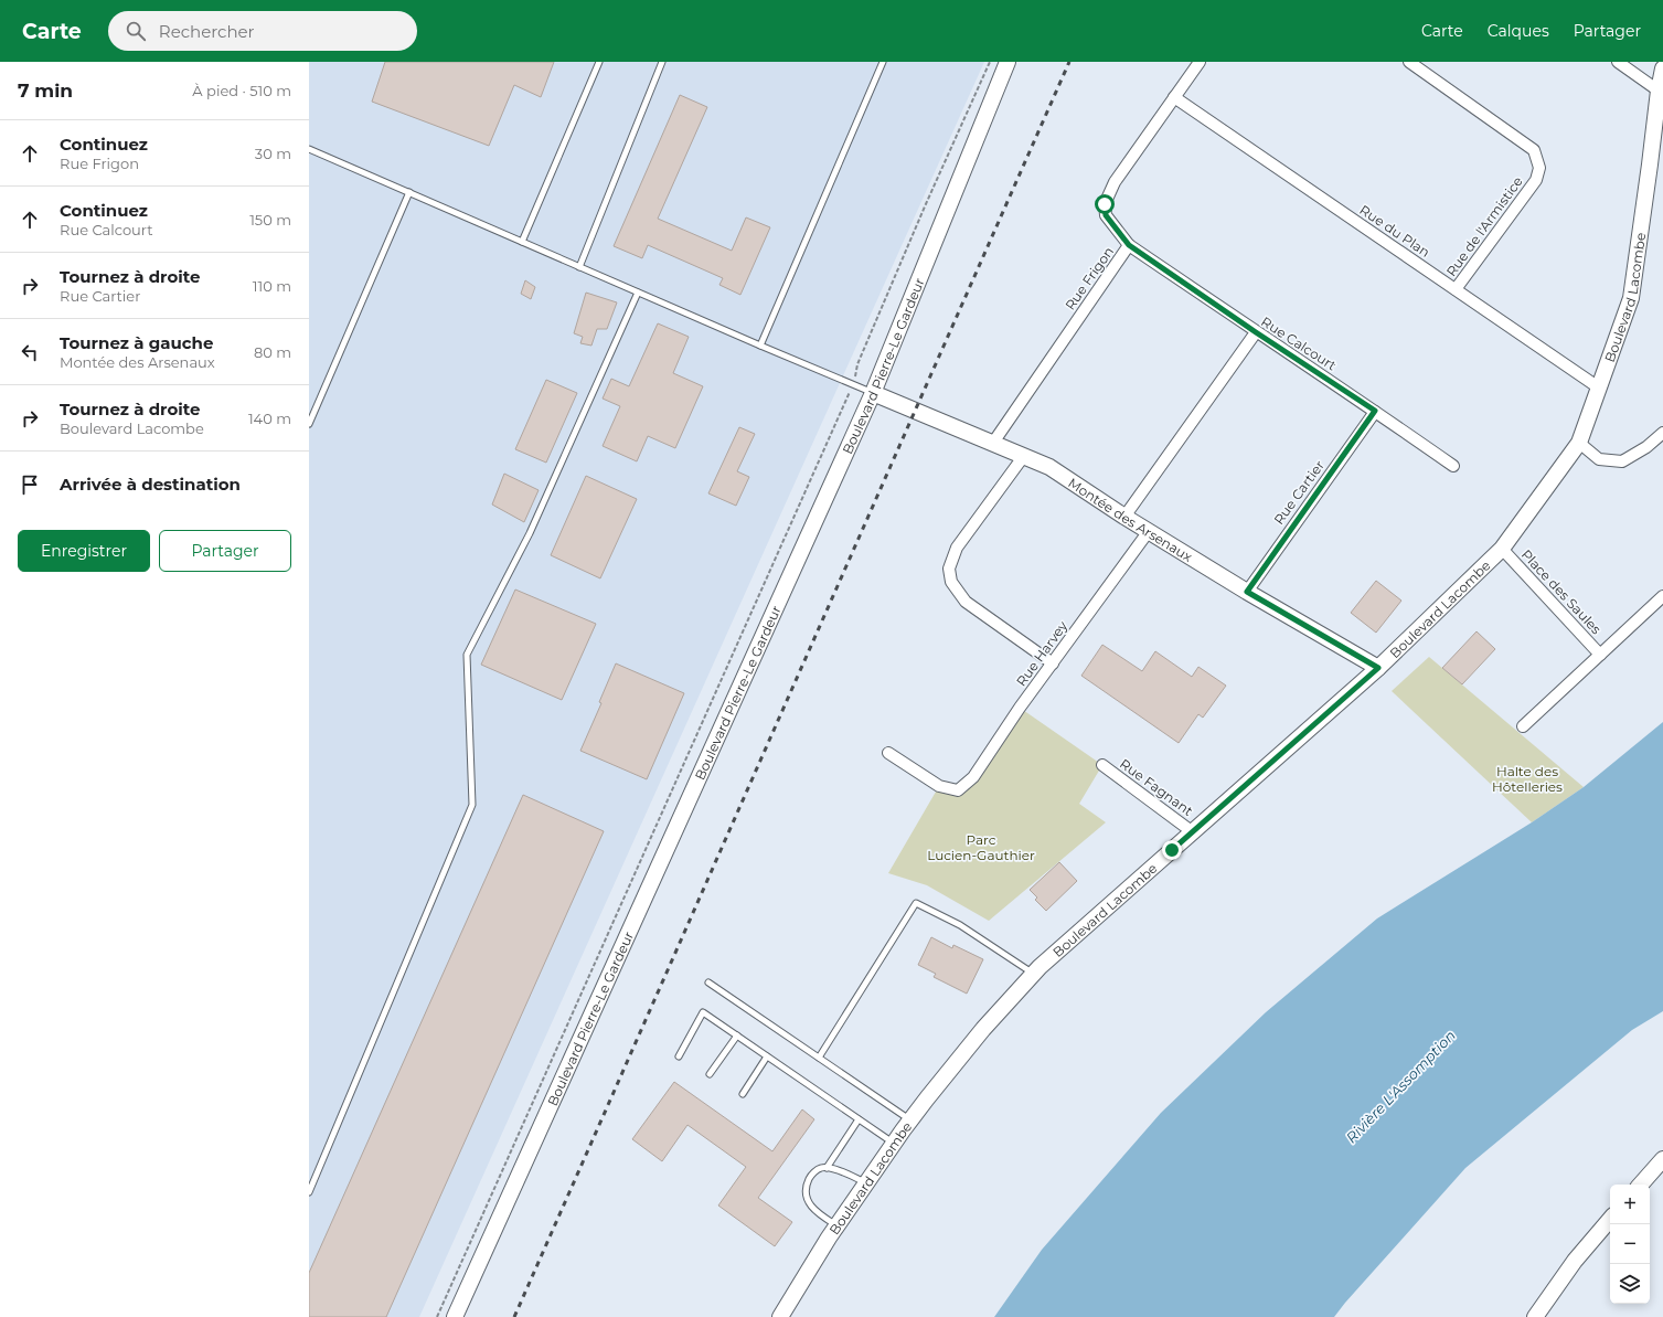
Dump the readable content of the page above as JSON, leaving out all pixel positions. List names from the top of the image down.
{
  "streets": {
    "street": [
      "Rue de l'Armistice",
      "Rue du Plan",
      "Rue Frigon",
      "Boulevard Lacombe",
      "Rue Calcourt",
      "Boulevard Pierre-Le Gardeur",
      "Rue Cartier",
      "Montée des Arsenaux",
      "Place des Saules",
      "Rue Harvey",
      "Rue Fagnant"
    ]
  },
  "crossings": [
    ["Rue de l'Armistice", "Rue du Plan"],
    ["Rue du Plan", "Rue Frigon"],
    ["Rue du Plan", "Boulevard Lacombe"],
    ["Rue Frigon", "Rue Calcourt"],
    ["Rue Frigon", "Montée des Arsenaux"],
    ["Boulevard Lacombe", "Montée des Arsenaux"],
    ["Boulevard Lacombe", "Place des Saules"],
    ["Boulevard Lacombe", "Rue Fagnant"],
    ["Rue Calcourt", "Rue Cartier"],
    ["Boulevard Pierre-Le Gardeur", "Montée des Arsenaux"],
    ["Rue Cartier", "Montée des Arsenaux"],
    ["Montée des Arsenaux", "Rue Harvey"]
  ],
  "water": ["Rivière L'Assomption"],
  "parks": ["Halte des Hôtelleries", "Parc Lucien-Gauthier"],
  "page": {
    "header": "Carte",
    "search": "Rechercher",
    "nav": ["Carte", "Calques", "Partager"],
    "heading": ["7 min", "À pied · 510 m"],
    "list": [
      ["Continuez", "Rue Frigon", "30 m"],
      ["Continuez", "Rue Calcourt", "150 m"],
      ["Tournez à droite", "Rue Cartier", "110 m"],
      ["Tournez à gauche", "Montée des Arsenaux", "80 m"],
      ["Tournez à droite", "Boulevard Lacombe", "140 m"],
      "Arrivée à destination"
    ],
    "buttons": ["Enregistrer", "Partager"],
    "map_buttons": ["+", "−"]
  }
}
